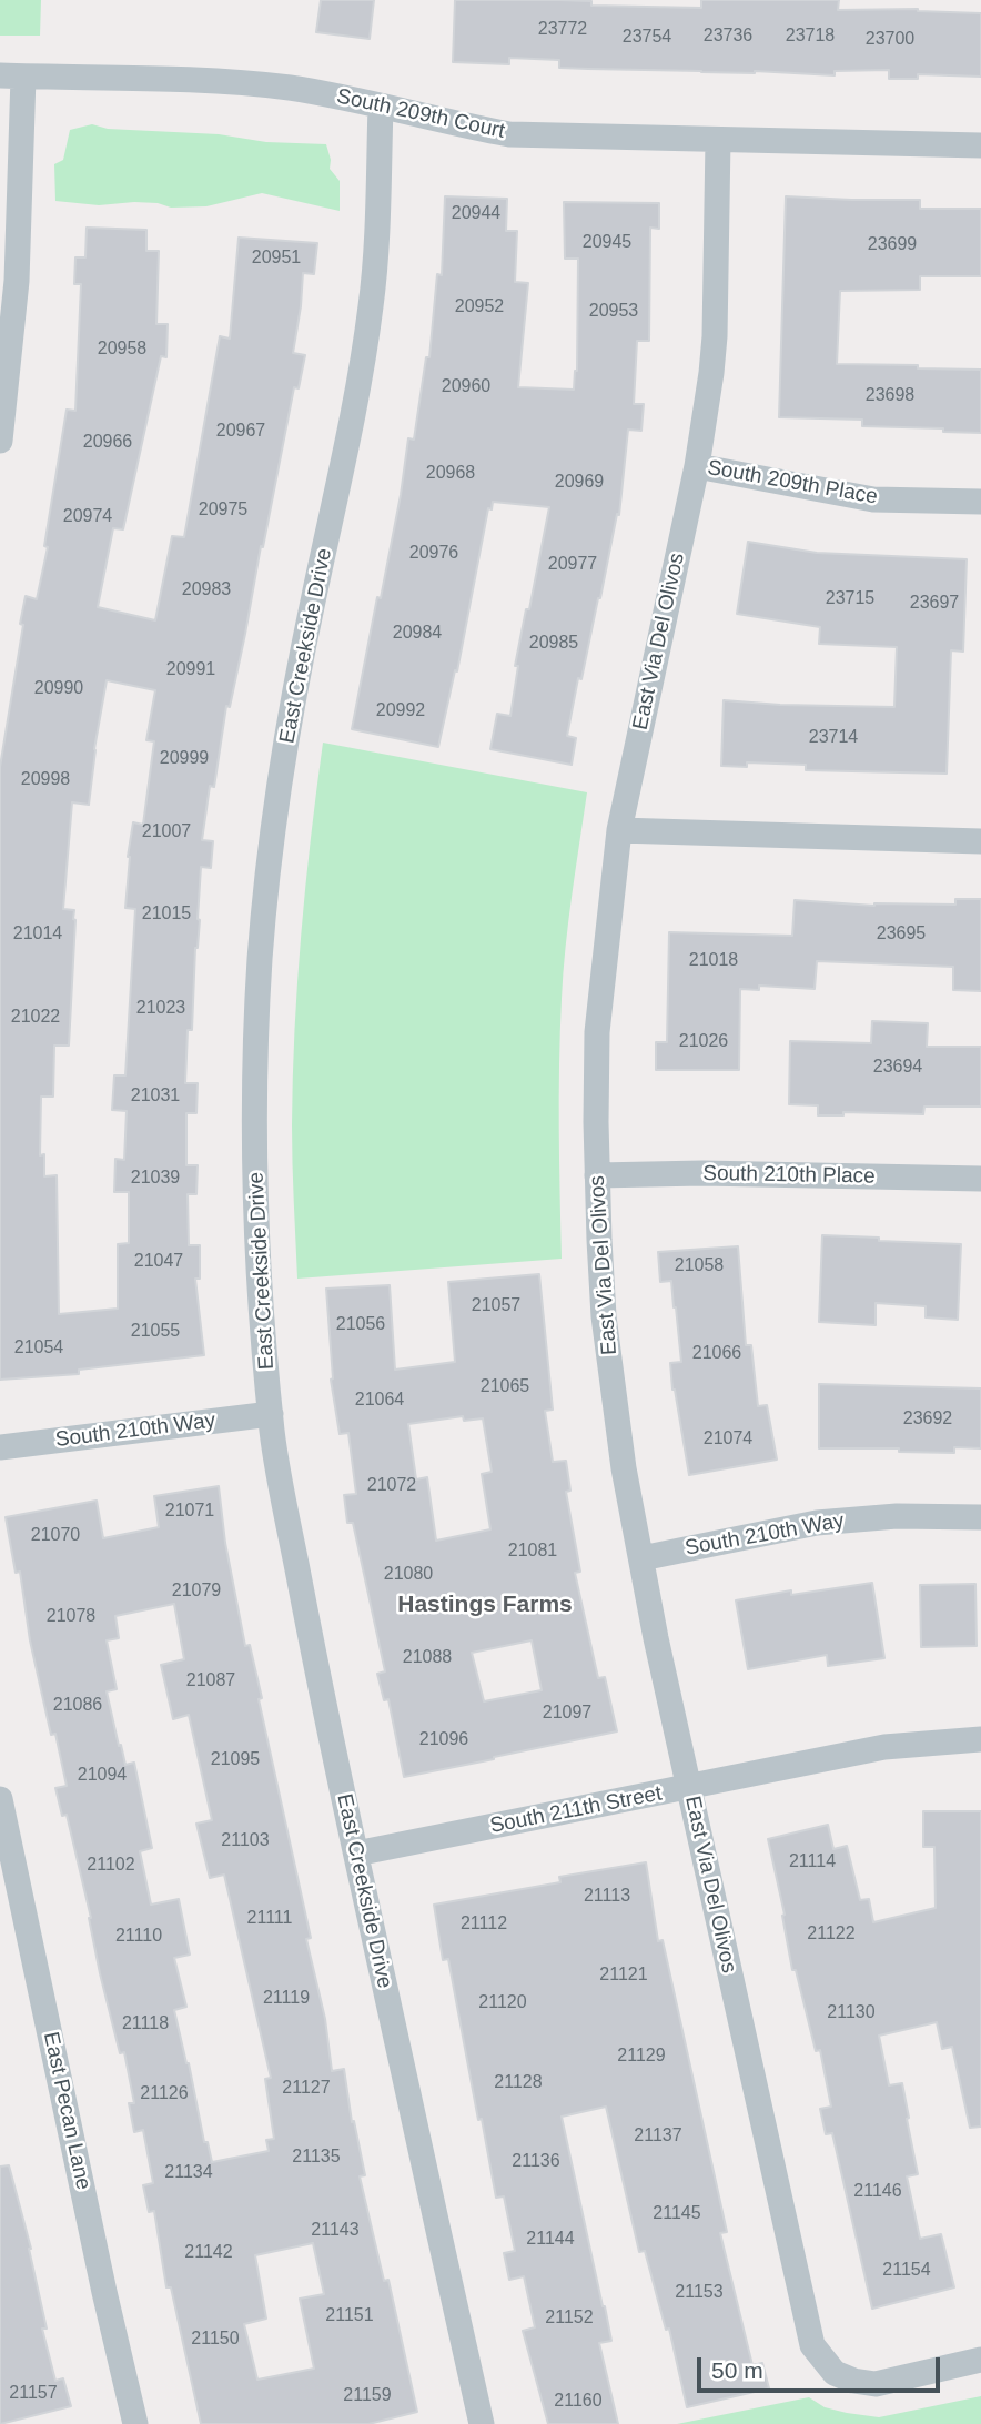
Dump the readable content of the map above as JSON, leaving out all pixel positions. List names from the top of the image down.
{
  "streets": {
    "street": [
      "South 209th Court",
      "South 209th Place",
      "East Via Del Olivos",
      "East Creekside Drive",
      "South 210th Place",
      "South 210th Way",
      "South 211th Street",
      "East Pecan Lane"
    ]
  },
  "crossings": [
    ["South 209th Court", "East Via Del Olivos"],
    ["South 209th Court", "East Creekside Drive"],
    ["South 209th Place", "East Via Del Olivos"],
    ["East Via Del Olivos", "South 210th Place"],
    ["East Via Del Olivos", "South 210th Way"],
    ["East Via Del Olivos", "South 211th Street"],
    ["East Creekside Drive", "South 210th Way"],
    ["East Creekside Drive", "South 211th Street"]
  ],
  "districts": ["Hastings Farms"],
  "house_numbers": [
    "23772",
    "23736",
    "23718",
    "23754",
    "23700",
    "20944",
    "20945",
    "23699",
    "20951",
    "20952",
    "20953",
    "20958",
    "20960",
    "23698",
    "20967",
    "20966",
    "20968",
    "20969",
    "20975",
    "20974",
    "20976",
    "20977",
    "20983",
    "23715",
    "23697",
    "20984",
    "20985",
    "20991",
    "20990",
    "20992",
    "23714",
    "20999",
    "20998",
    "21007",
    "21015",
    "21014",
    "23695",
    "21018",
    "21023",
    "21022",
    "21026",
    "23694",
    "21031",
    "21039",
    "21047",
    "21058",
    "21057",
    "21056",
    "21055",
    "21054",
    "21066",
    "21065",
    "21064",
    "23692",
    "21074",
    "21072",
    "21071",
    "21070",
    "21081",
    "21080",
    "21079",
    "21078",
    "21088",
    "21087",
    "21086",
    "21097",
    "21096",
    "21095",
    "21094",
    "21103",
    "21114",
    "21102",
    "21113",
    "21111",
    "21112",
    "21122",
    "21110",
    "21121",
    "21119",
    "21120",
    "21130",
    "21118",
    "21129",
    "21128",
    "21127",
    "21126",
    "21137",
    "21135",
    "21136",
    "21134",
    "21146",
    "21145",
    "21143",
    "21144",
    "21142",
    "21154",
    "21153",
    "21151",
    "21152",
    "21150",
    "21157",
    "21159",
    "21160"
  ],
  "scale_bar": "50 m"
}
